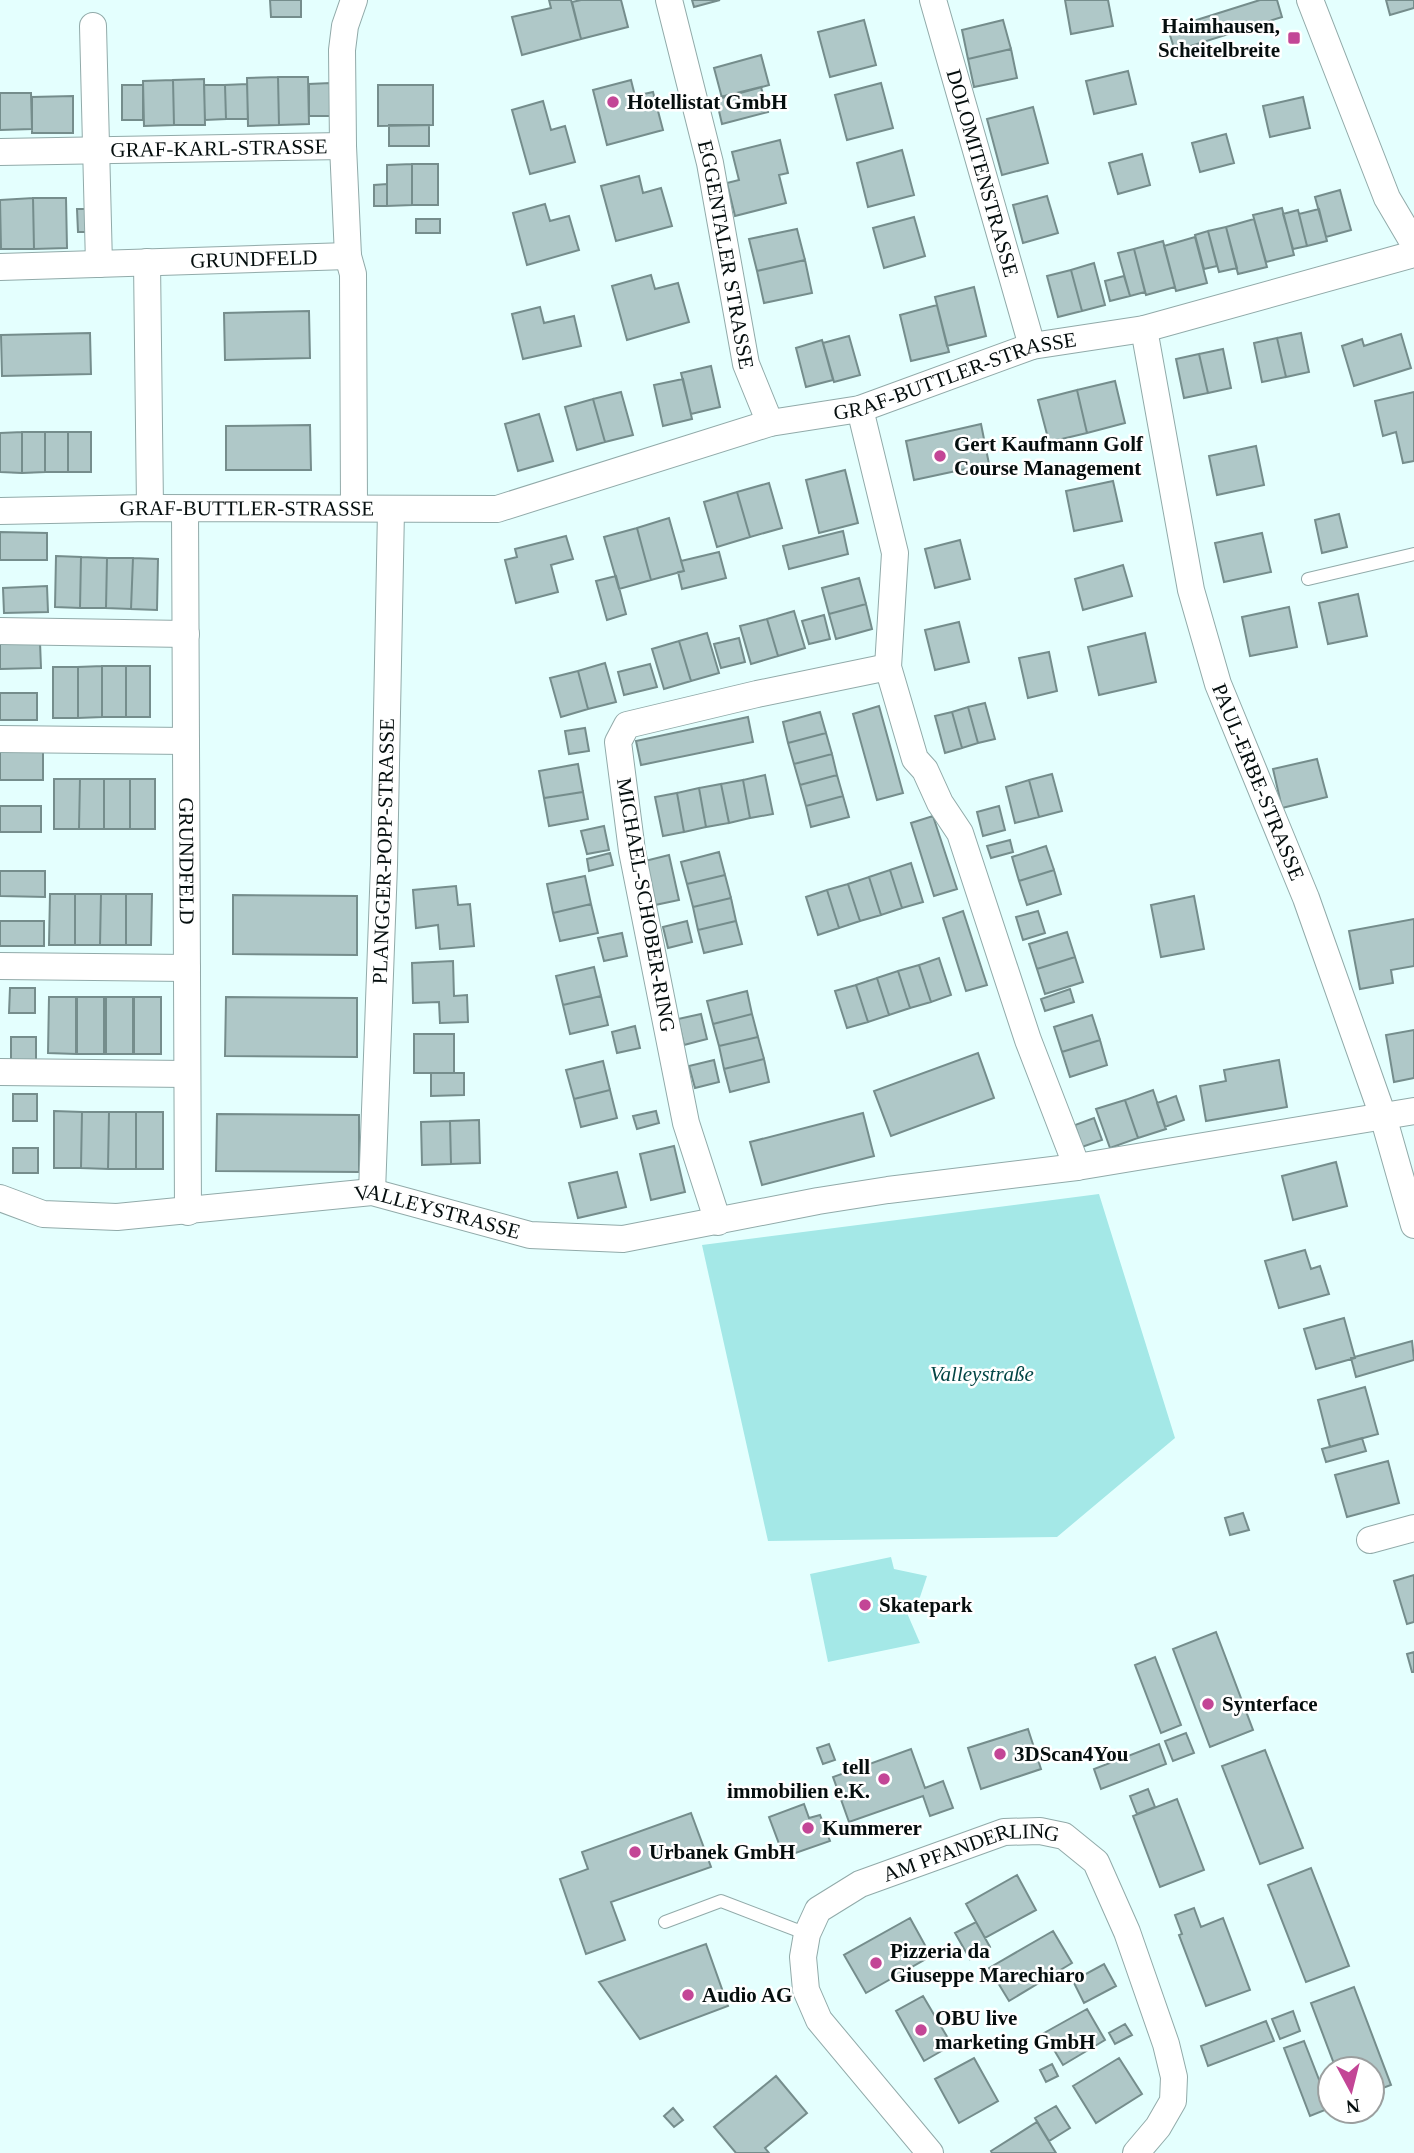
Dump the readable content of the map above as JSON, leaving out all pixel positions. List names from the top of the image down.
{
  "streets": {
    "street": [
      "GRAF-KARL-STRASSE",
      "DOLOMITENSTRASSE",
      "EGGENTALER STRASSE",
      "GRUNDFELD",
      "GRAF-BUTTLER-STRASSE",
      "PAUL-ERBE-STRASSE",
      "PLANGGER-POPP-STRASSE",
      "MICHAEL-SCHOBER-RING",
      "VALLEYSTRASSE",
      "AM PFANDERLING"
    ]
  },
  "crossings": [
    ["GRAF-KARL-STRASSE", "GRUNDFELD"],
    ["DOLOMITENSTRASSE", "GRAF-BUTTLER-STRASSE"],
    ["EGGENTALER STRASSE", "GRAF-BUTTLER-STRASSE"],
    ["GRUNDFELD", "GRAF-BUTTLER-STRASSE"],
    ["GRUNDFELD", "VALLEYSTRASSE"],
    ["GRAF-BUTTLER-STRASSE", "PAUL-ERBE-STRASSE"],
    ["GRAF-BUTTLER-STRASSE", "PLANGGER-POPP-STRASSE"],
    ["PAUL-ERBE-STRASSE", "VALLEYSTRASSE"],
    ["PLANGGER-POPP-STRASSE", "VALLEYSTRASSE"],
    ["MICHAEL-SCHOBER-RING", "VALLEYSTRASSE"]
  ],
  "parks": ["Valleystraße"],
  "places": {
    "transit": ["Haimhausen, Scheitelbreite"],
    "other": [
      "Hotellistat GmbH",
      "Gert Kaufmann Golf Course Management",
      "Skatepark",
      "Synterface",
      "3DScan4You",
      "tell immobilien e.K.",
      "Kummerer",
      "Urbanek GmbH",
      "Pizzeria da Giuseppe Marechiaro",
      "Audio AG",
      "OBU live marketing GmbH"
    ]
  },
  "north": "bottom"
}
